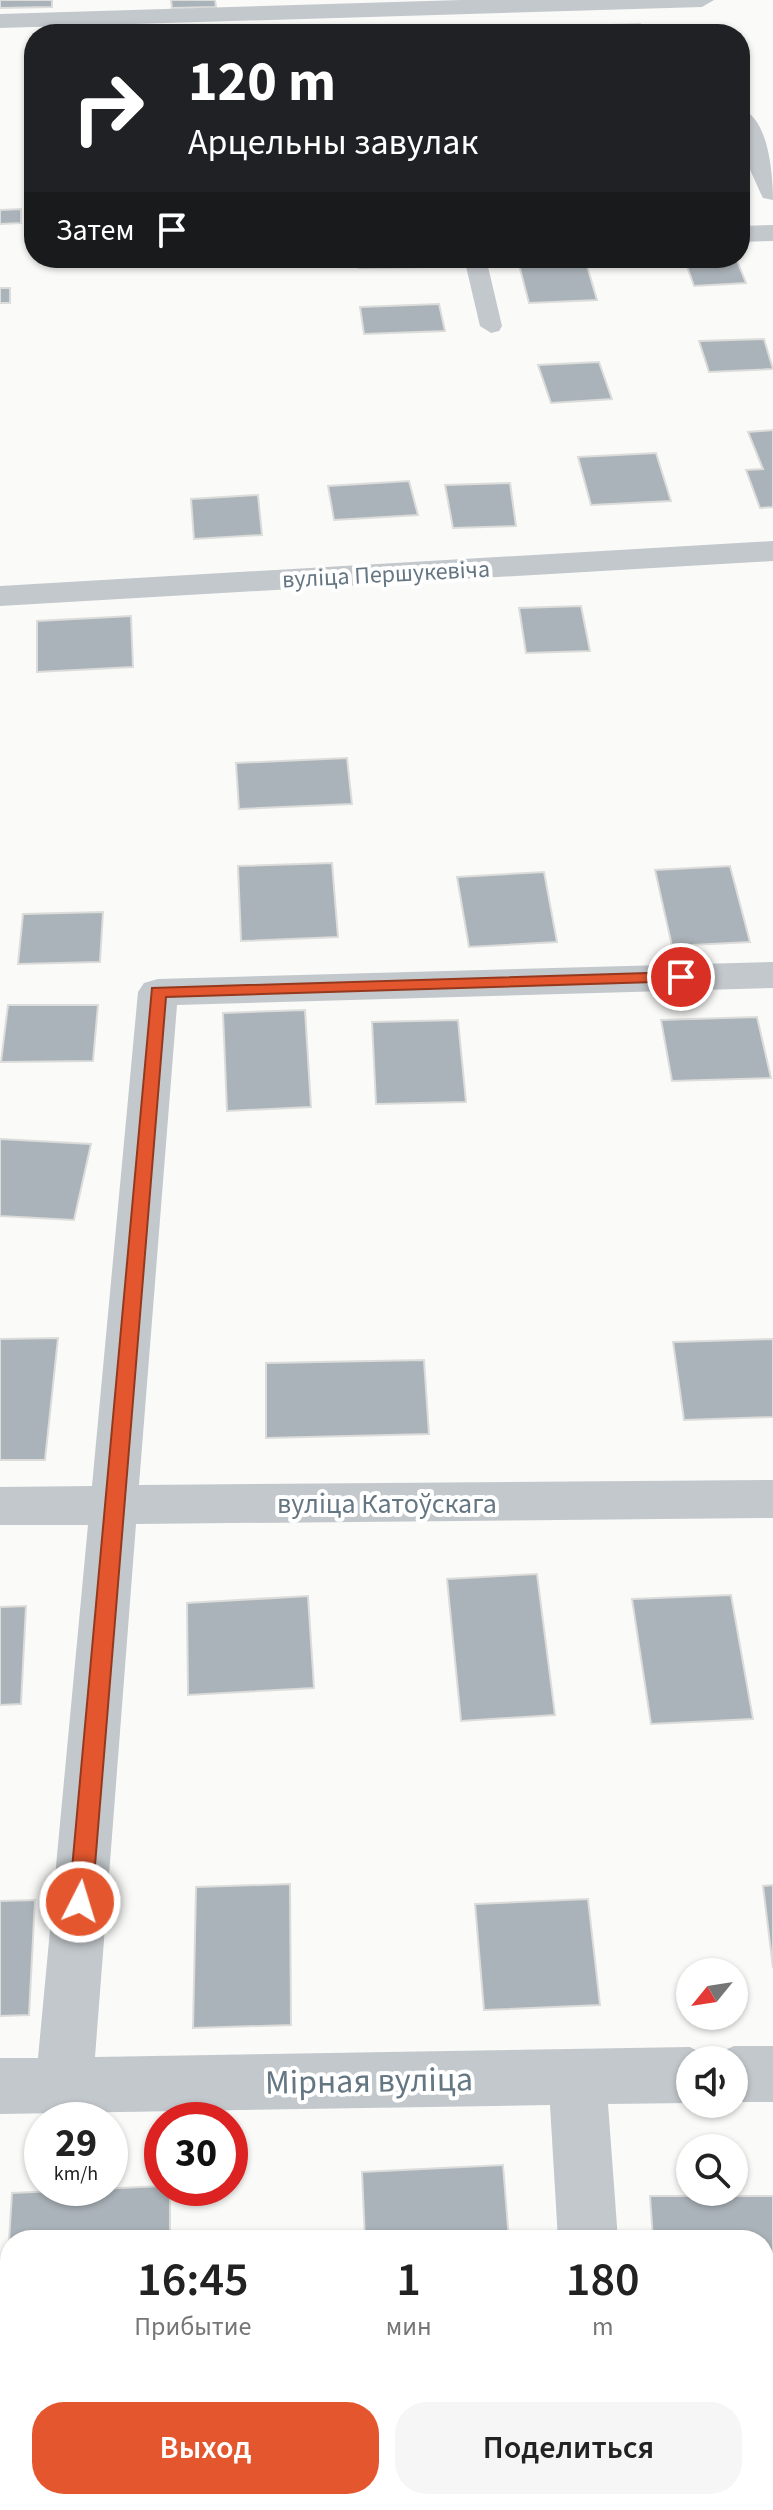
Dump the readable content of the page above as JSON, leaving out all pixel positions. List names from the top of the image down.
{
  "streets": {
    "street": ["вуліца Першукевіча", "вуліца Катоўскага", "Мірная вуліца"]
  },
  "north": "bottom left",
  "page": {
    "turn": ["120 m", "Арцельны завулак"],
    "then": "Затем",
    "speed": "29 km/h",
    "limit": "30",
    "eta": [
      "16:45",
      "Прибытие",
      "1",
      "мин",
      "180",
      "m"
    ],
    "buttons": ["Выход", "Поделиться"]
  }
}
